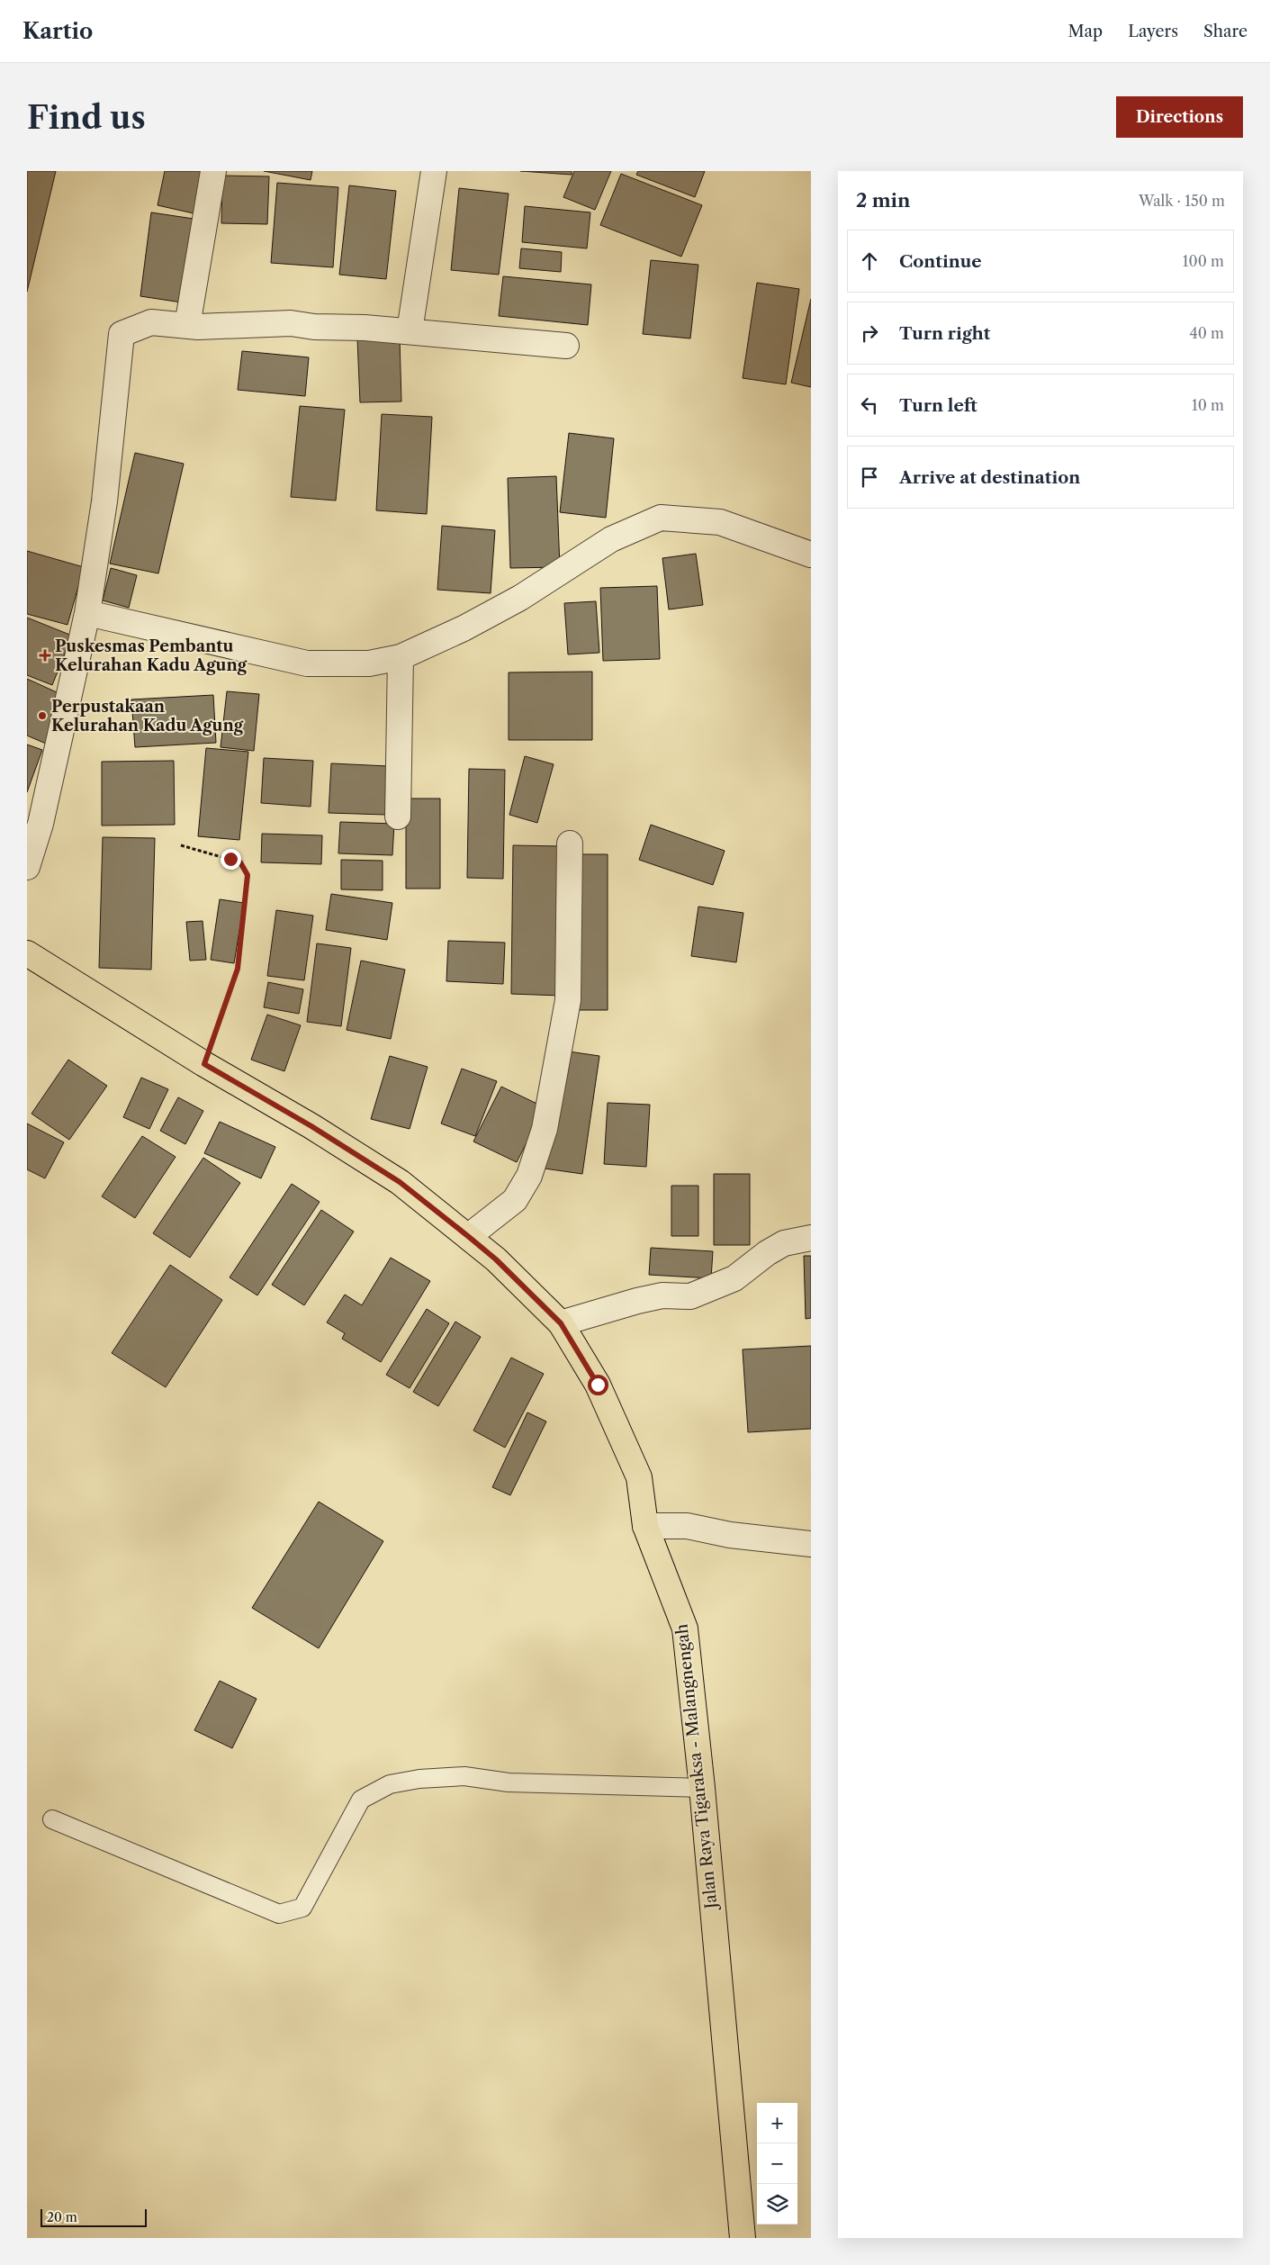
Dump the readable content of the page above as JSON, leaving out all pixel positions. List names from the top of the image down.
{
  "streets": {
    "main road": ["Jalan Raya Tigaraksa - Malangnengah"]
  },
  "places": {
    "health": ["Puskesmas Pembantu Kelurahan Kadu Agung"],
    "other": ["Perpustakaan Kelurahan Kadu Agung"]
  },
  "scale_bar": "20 m",
  "page": {
    "header": "Kartio",
    "nav": ["Map", "Layers", "Share"],
    "buttons": "Directions",
    "title": "Find us",
    "heading": ["2 min", "Walk · 150 m"],
    "list": [
      ["Continue", "100 m"],
      ["Turn right", "40 m"],
      ["Turn left", "10 m"],
      "Arrive at destination"
    ],
    "map_buttons": ["+", "−"],
    "scale": "20 m"
  }
}
